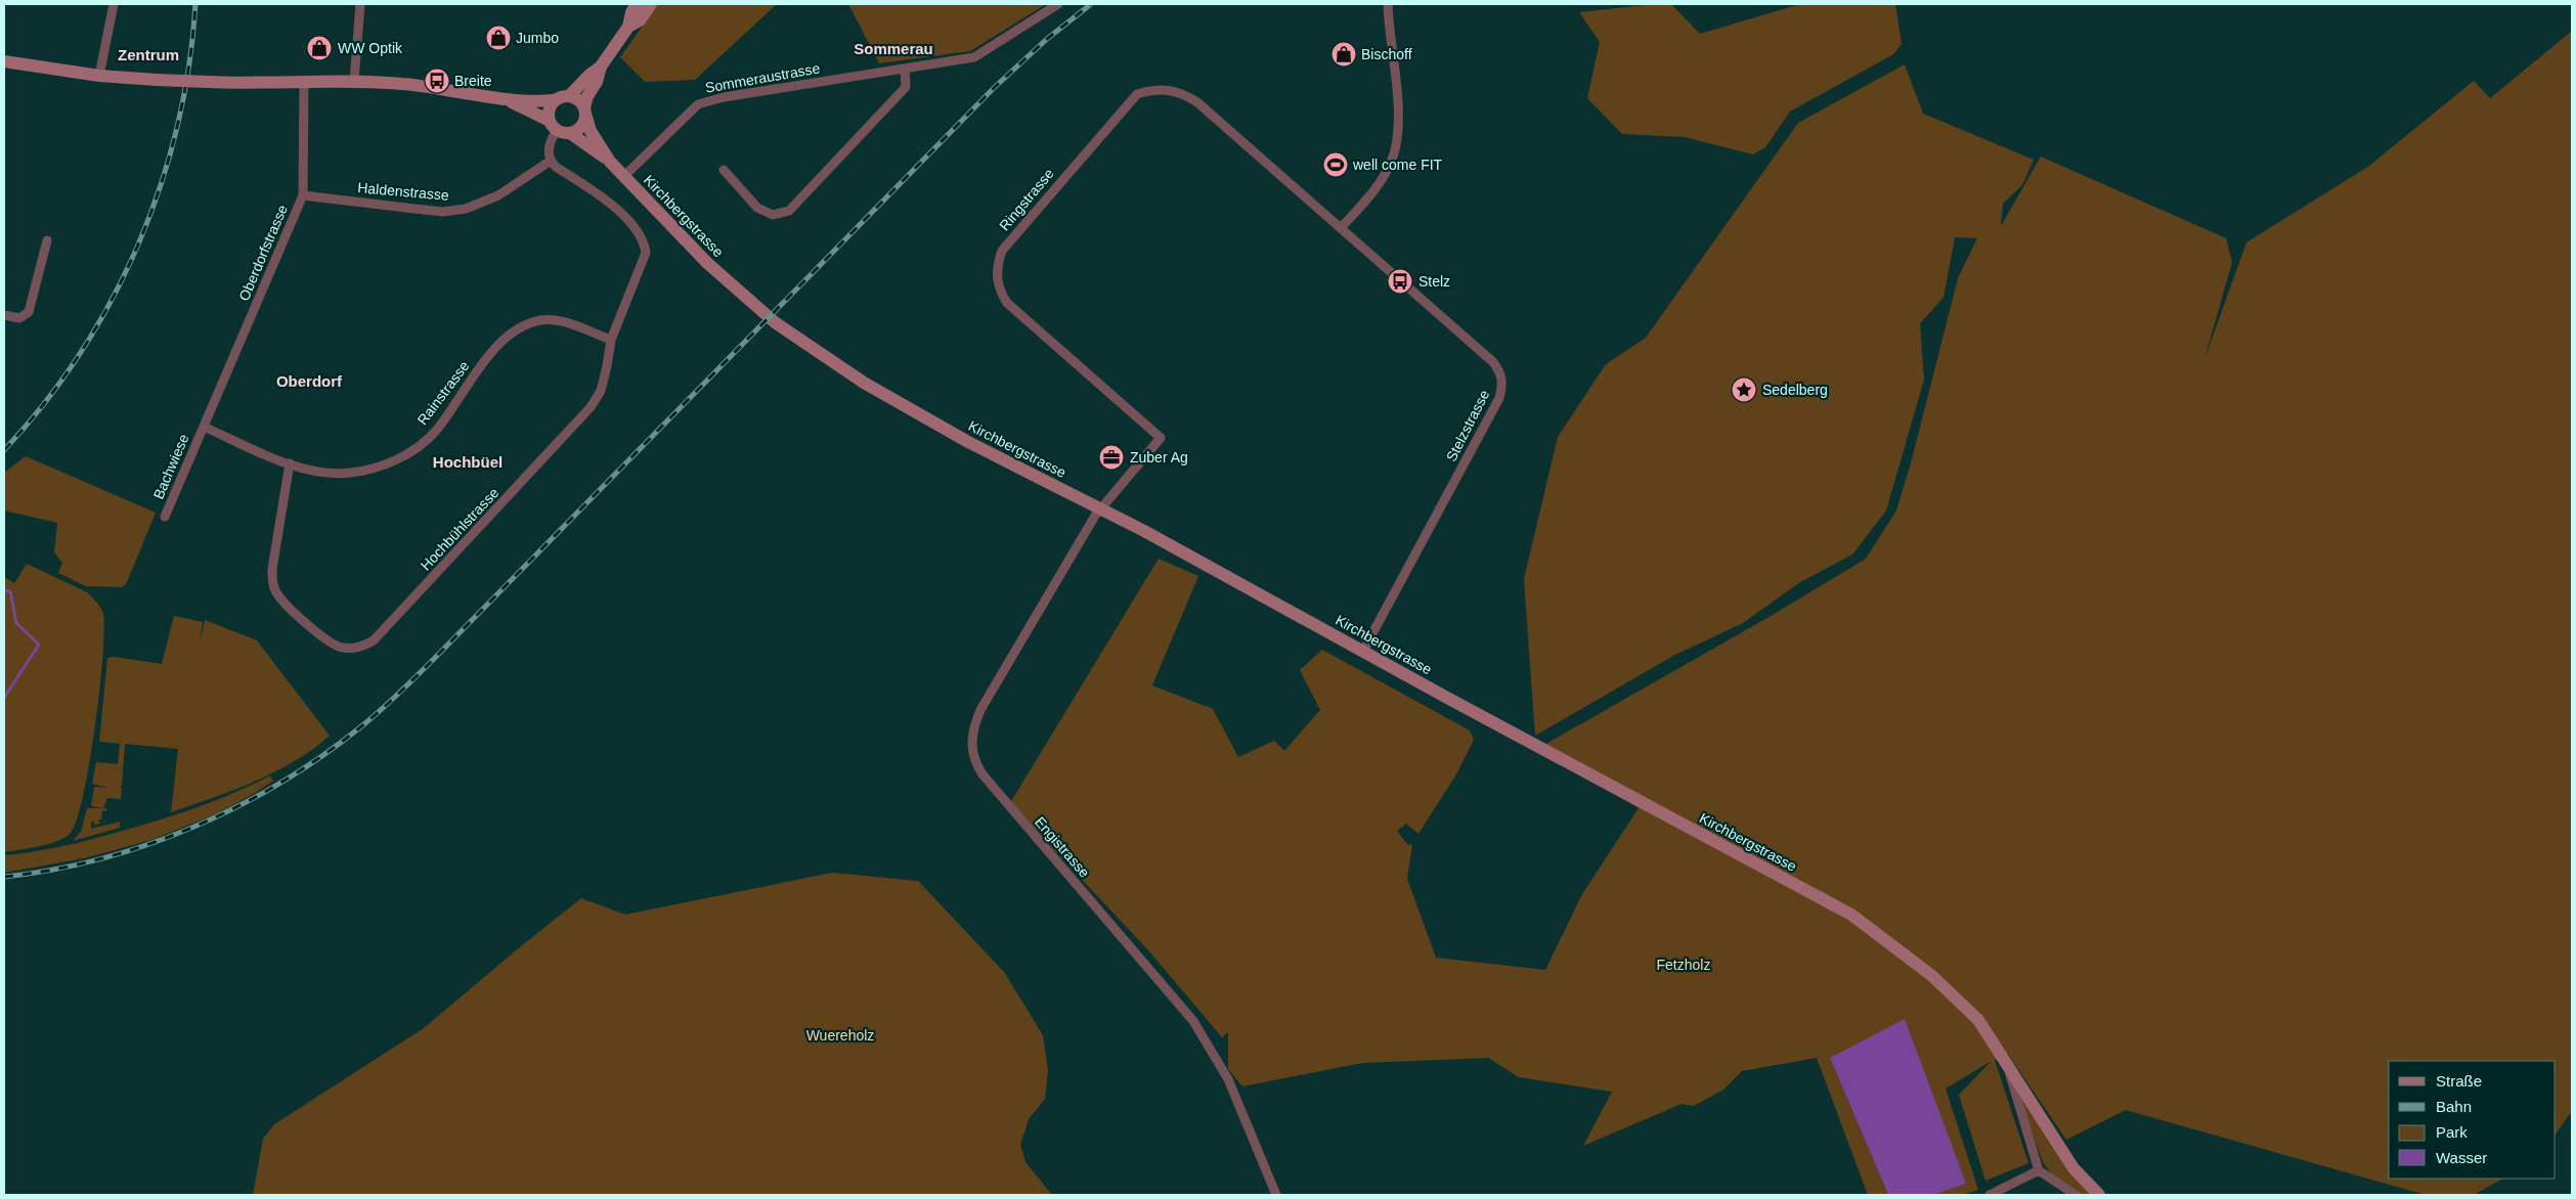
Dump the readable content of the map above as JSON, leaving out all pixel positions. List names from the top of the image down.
{
  "streets": {
    "main road": ["Kirchbergstrasse"],
    "street": [
      "Sommeraustrasse",
      "Haldenstrasse",
      "Ringstrasse",
      "Oberdorfstrasse",
      "Rainstrasse",
      "Stelzstrasse",
      "Bachwiese",
      "Hochbühlstrasse",
      "Engistrasse"
    ]
  },
  "crossings": [
    ["Sommeraustrasse", "Kirchbergstrasse"],
    ["Haldenstrasse", "Oberdorfstrasse"],
    ["Haldenstrasse", "Hochbühlstrasse"],
    ["Ringstrasse", "Kirchbergstrasse"],
    ["Ringstrasse", "Stelzstrasse"],
    ["Ringstrasse", "Engistrasse"],
    ["Kirchbergstrasse", "Stelzstrasse"],
    ["Kirchbergstrasse", "Engistrasse"],
    ["Oberdorfstrasse", "Rainstrasse"],
    ["Oberdorfstrasse", "Bachwiese"],
    ["Rainstrasse", "Bachwiese"],
    ["Rainstrasse", "Hochbühlstrasse"]
  ],
  "districts": [
    "Sommerau",
    "Zentrum",
    "Oberdorf",
    "Hochbüel"
  ],
  "parks": ["Fetzholz", "Wuereholz"],
  "places": {
    "shop": ["Jumbo", "WW Optik", "Bischoff"],
    "bus stop": ["Breite", "Stelz"],
    "sports": ["well come FIT"],
    "place": ["Sedelberg"],
    "office": ["Zuber Ag"]
  },
  "legend": [
    "Straße",
    "Bahn",
    "Park",
    "Wasser"
  ]
}
